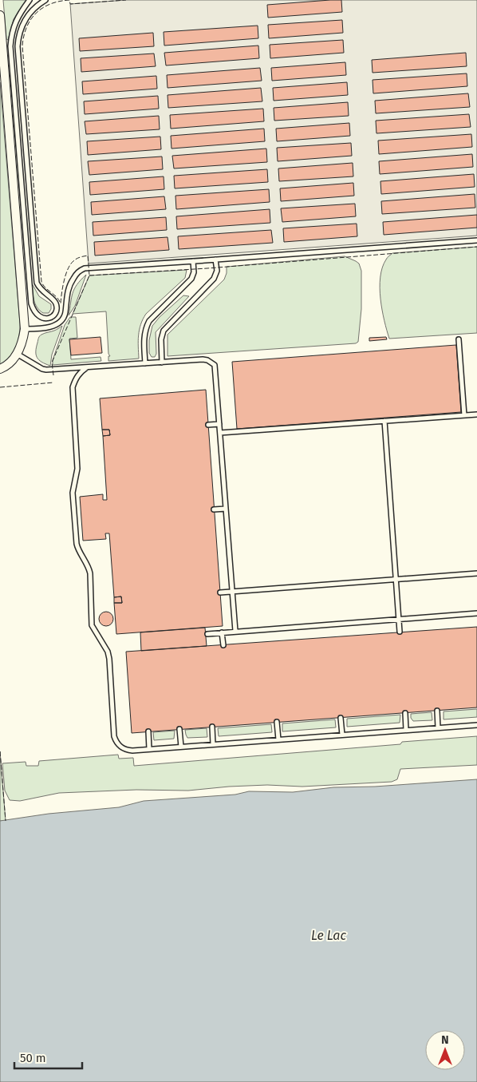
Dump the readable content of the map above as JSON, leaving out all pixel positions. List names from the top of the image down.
{
  "water": ["Le Lac"],
  "scale_bar": "50 m",
  "north": "top"
}
